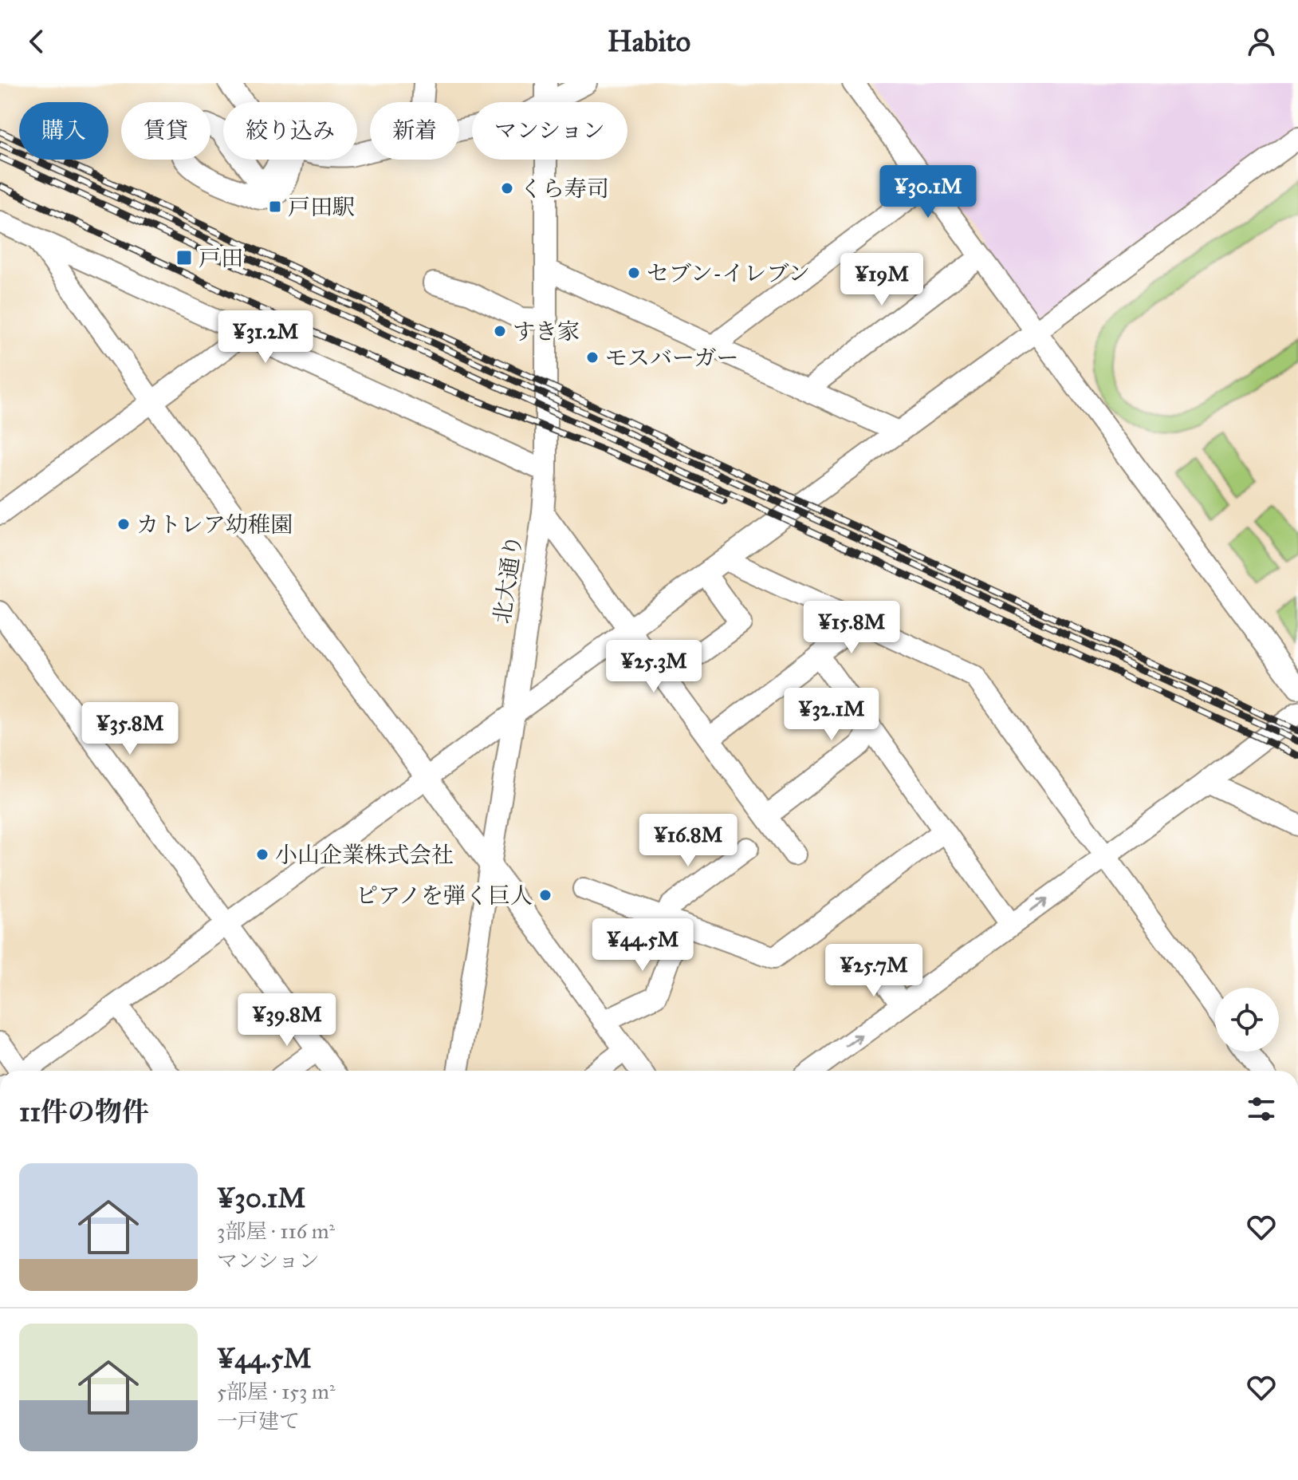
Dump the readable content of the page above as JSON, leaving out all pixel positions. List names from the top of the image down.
{
  "streets": {
    "street": ["北大通り"]
  },
  "places": {
    "other": [
      "くら寿司",
      "セブン-イレブン",
      "すき家",
      "モスバーガー",
      "カトレア幼稚園",
      "小山企業株式会社",
      "ピアノを弾く巨人"
    ],
    "transit": ["戸田駅", "戸田"]
  },
  "page": {
    "header": "Habito",
    "chip": [
      "購入",
      "賃貸",
      "絞り込み",
      "新着",
      "マンション"
    ],
    "price": [
      "¥30.1M",
      "¥19M",
      "¥31.2M",
      "¥15.8M",
      "¥25.3M",
      "¥32.1M",
      "¥35.8M",
      "¥16.8M",
      "¥44.5M",
      "¥25.7M",
      "¥39.8M"
    ],
    "heading": "11件の物件",
    "list": [
      {
        "name": "¥30.1M",
        "note": "3部屋 · 116 m² · マンション"
      },
      {
        "name": "¥44.5M",
        "note": "5部屋 · 153 m² · 一戸建て"
      }
    ]
  }
}
